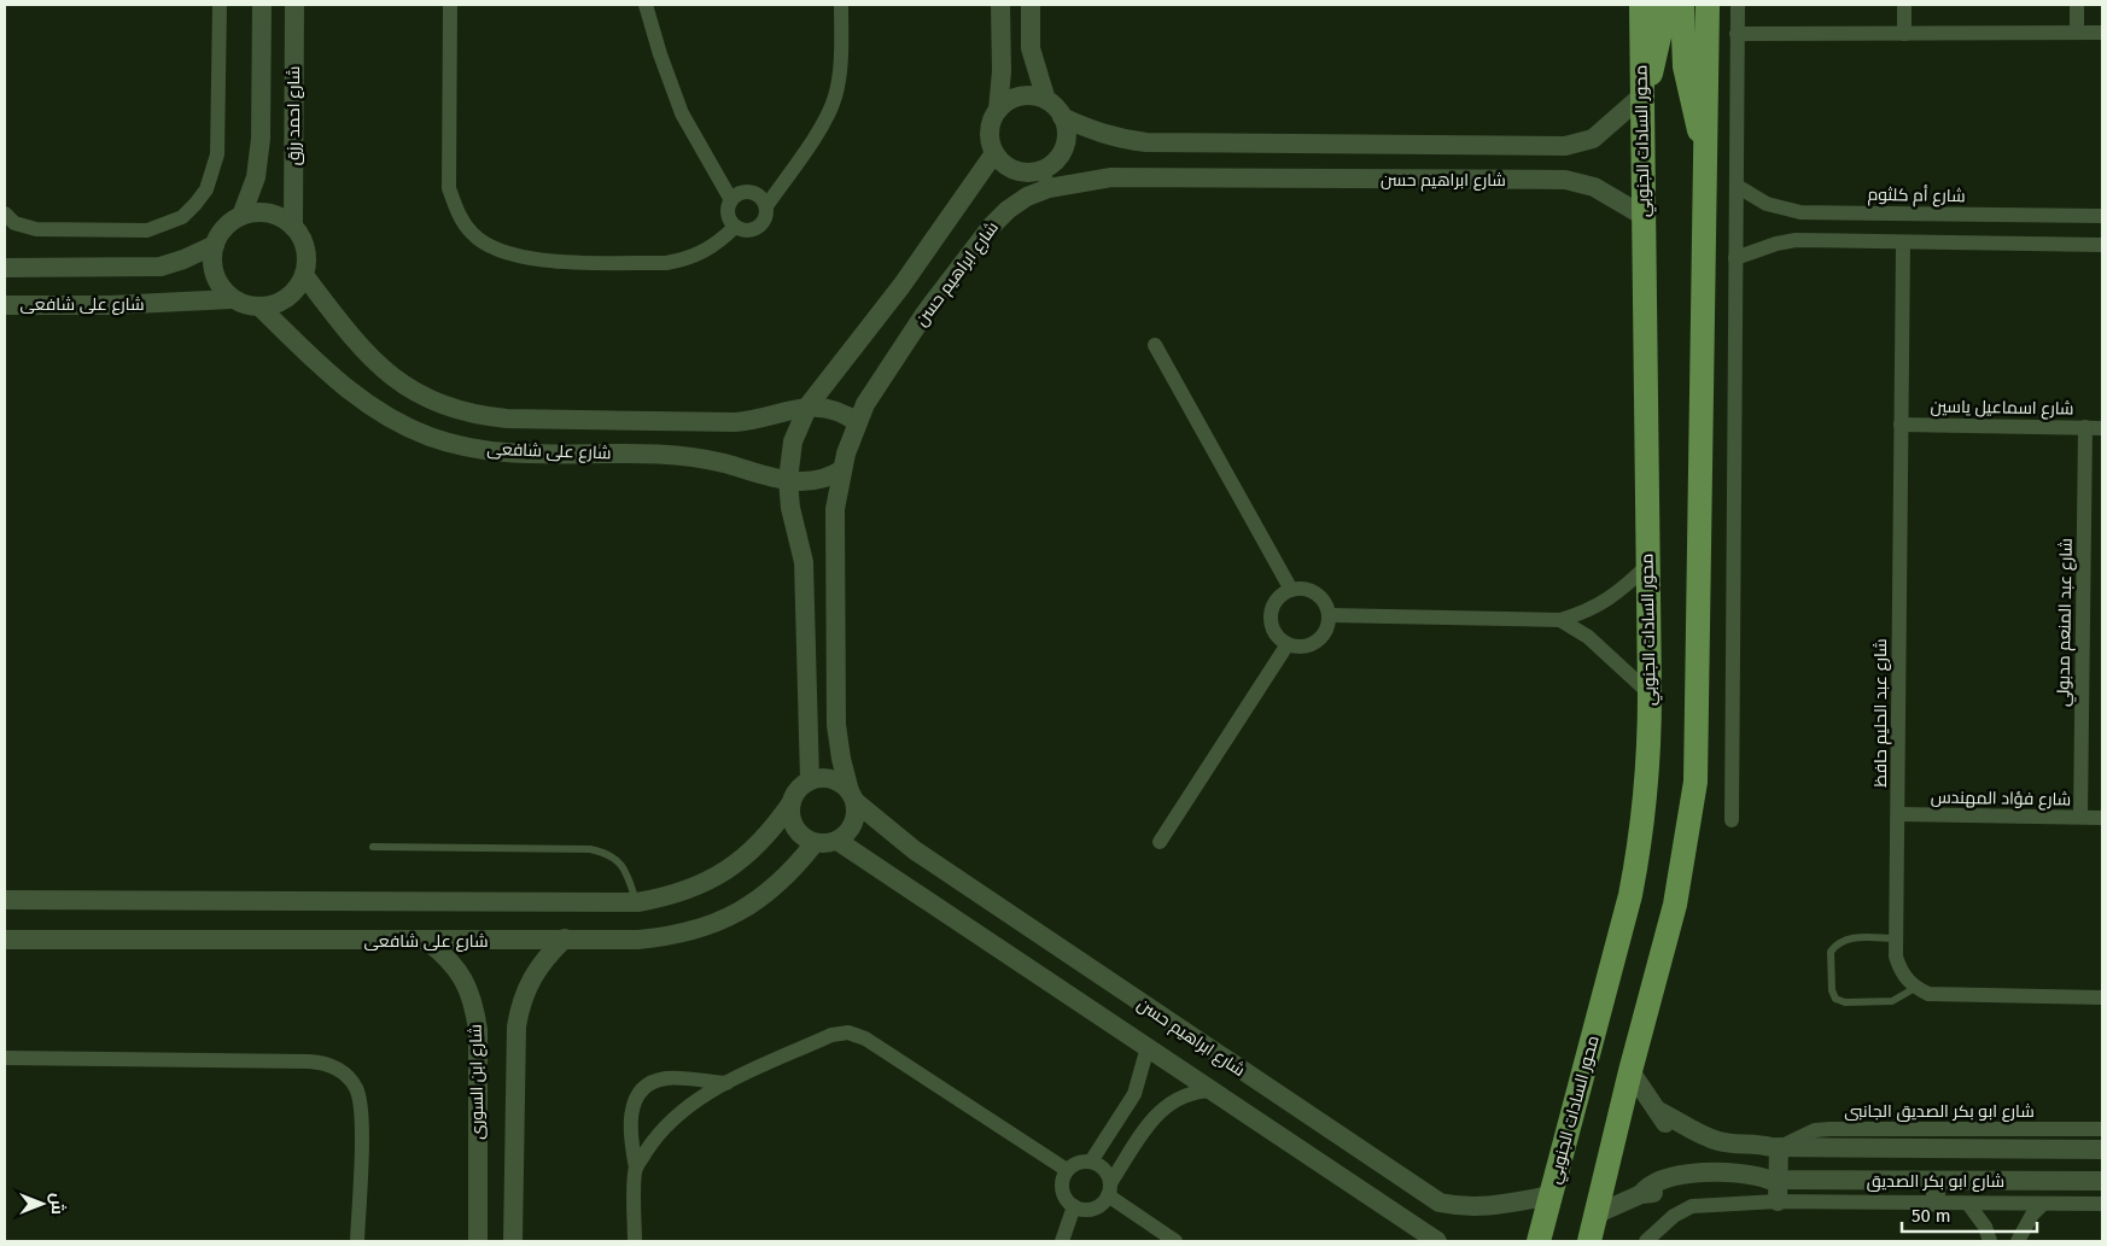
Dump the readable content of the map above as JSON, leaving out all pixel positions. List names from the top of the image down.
{
  "streets": {
    "main road": ["محور السادات الجنوبي"],
    "street": [
      "شارع احمد رزق",
      "شارع ابراهيم حسن",
      "شارع أم كلثوم",
      "شارع على شافعى",
      "شارع اسماعيل ياسين",
      "شارع عبد المنعم مدبولي",
      "شارع عبد الحليم حافظ",
      "شارع فؤاد المهندس",
      "شارع ابن السورى",
      "شارع ابو بكر الصديق الجانبى",
      "شارع ابو بكر الصديق"
    ]
  },
  "crossings": [
    ["شارع احمد رزق", "شارع على شافعى"],
    ["محور السادات الجنوبي", "شارع ابراهيم حسن"],
    ["شارع ابراهيم حسن", "شارع على شافعى"],
    ["شارع على شافعى", "شارع ابن السورى"],
    ["شارع اسماعيل ياسين", "شارع عبد المنعم مدبولي"],
    ["شارع اسماعيل ياسين", "شارع عبد الحليم حافظ"],
    ["شارع عبد المنعم مدبولي", "شارع فؤاد المهندس"],
    ["شارع عبد الحليم حافظ", "شارع فؤاد المهندس"],
    ["شارع ابو بكر الصديق الجانبى", "شارع ابو بكر الصديق"]
  ],
  "scale_bar": "50 m",
  "north": "right"
}
